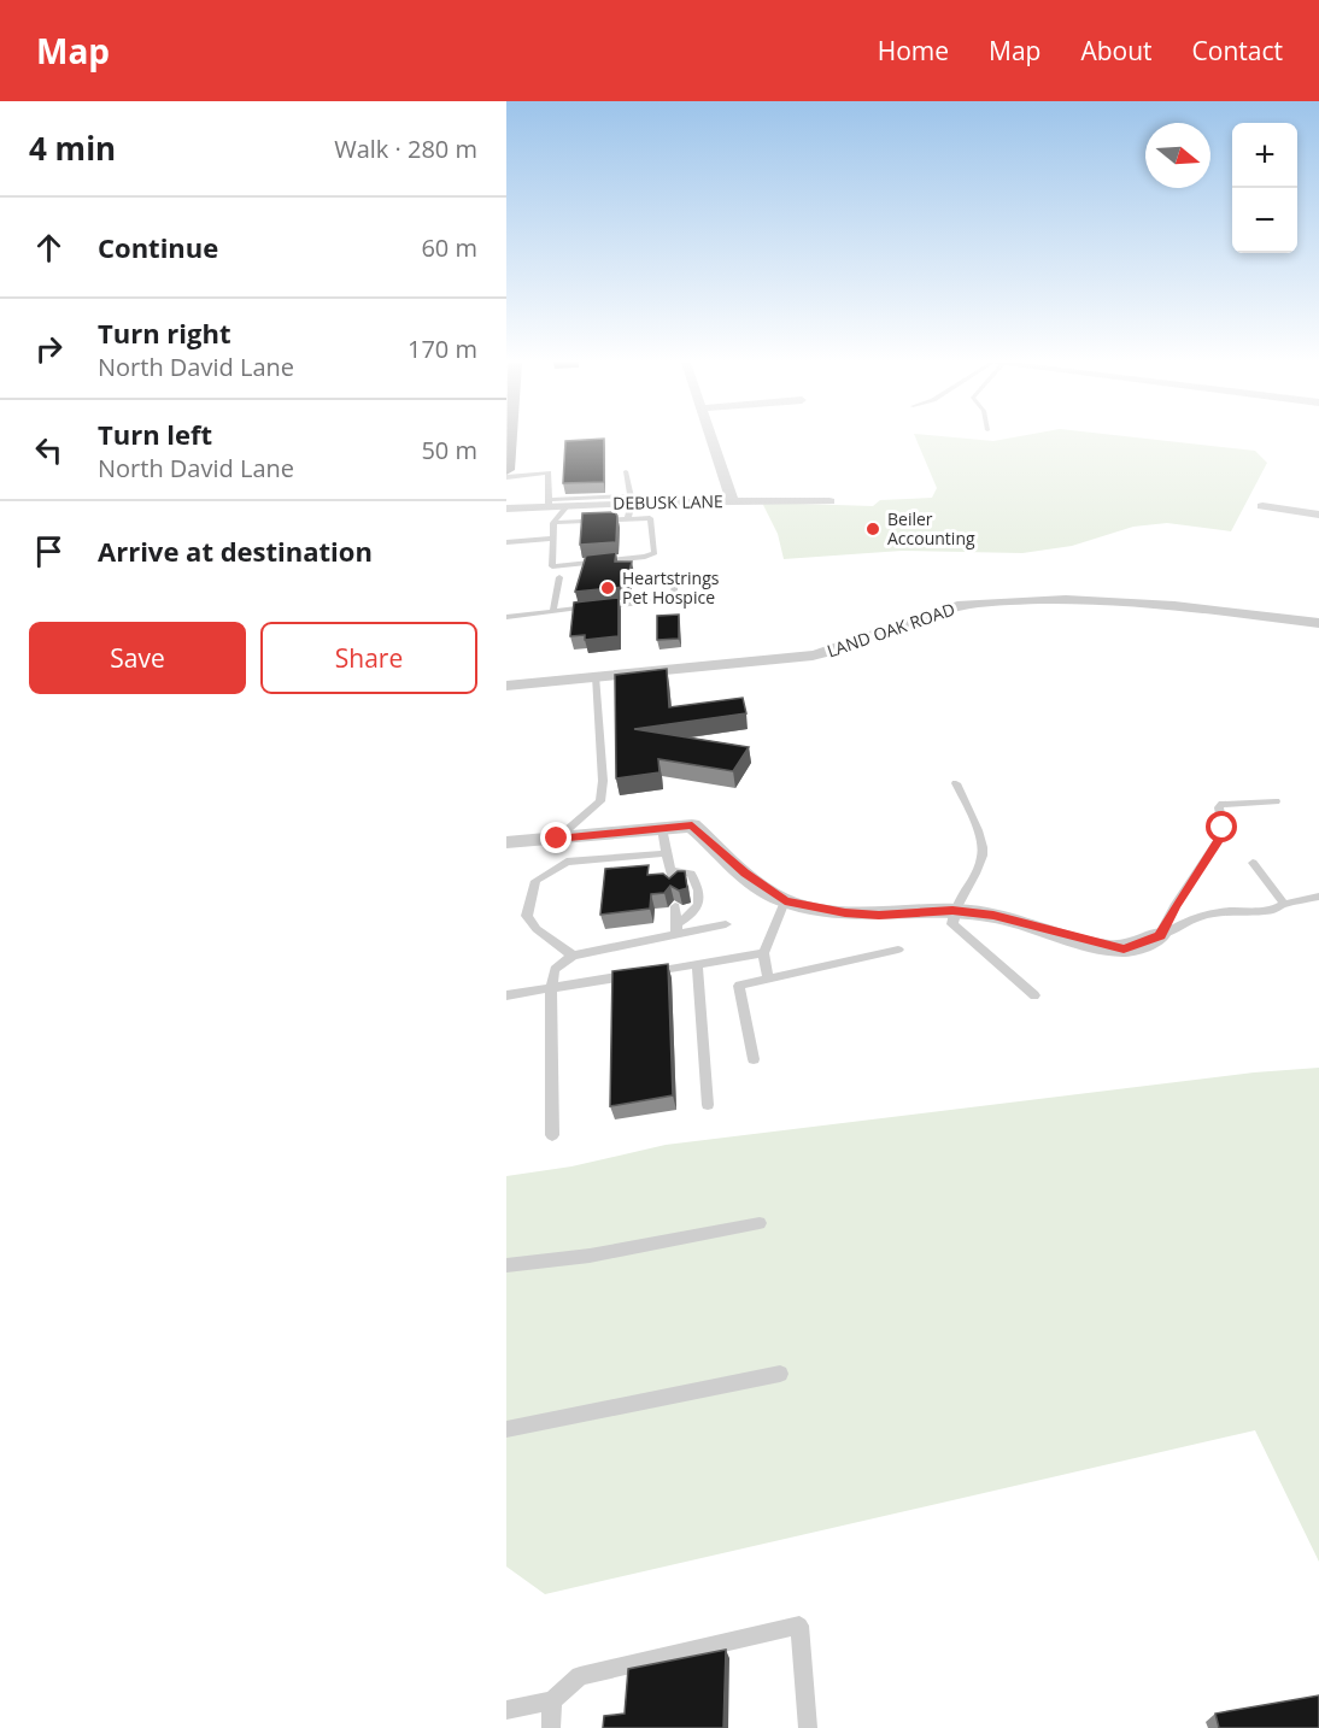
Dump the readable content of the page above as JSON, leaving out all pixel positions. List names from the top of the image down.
{
  "streets": {
    "street": ["DEBUSK LANE", "LAND OAK ROAD"]
  },
  "places": ["Beiler Accounting", "Heartstrings Pet Hospice"],
  "north": "right",
  "page": {
    "header": "Map",
    "nav": [
      "Home",
      "Map",
      "About",
      "Contact"
    ],
    "heading": ["4 min", "Walk · 280 m"],
    "map_buttons": ["+", "−"],
    "list": [
      ["Continue", "60 m"],
      ["Turn right", "North David Lane", "170 m"],
      ["Turn left", "North David Lane", "50 m"],
      "Arrive at destination"
    ],
    "buttons": ["Save", "Share"]
  }
}
